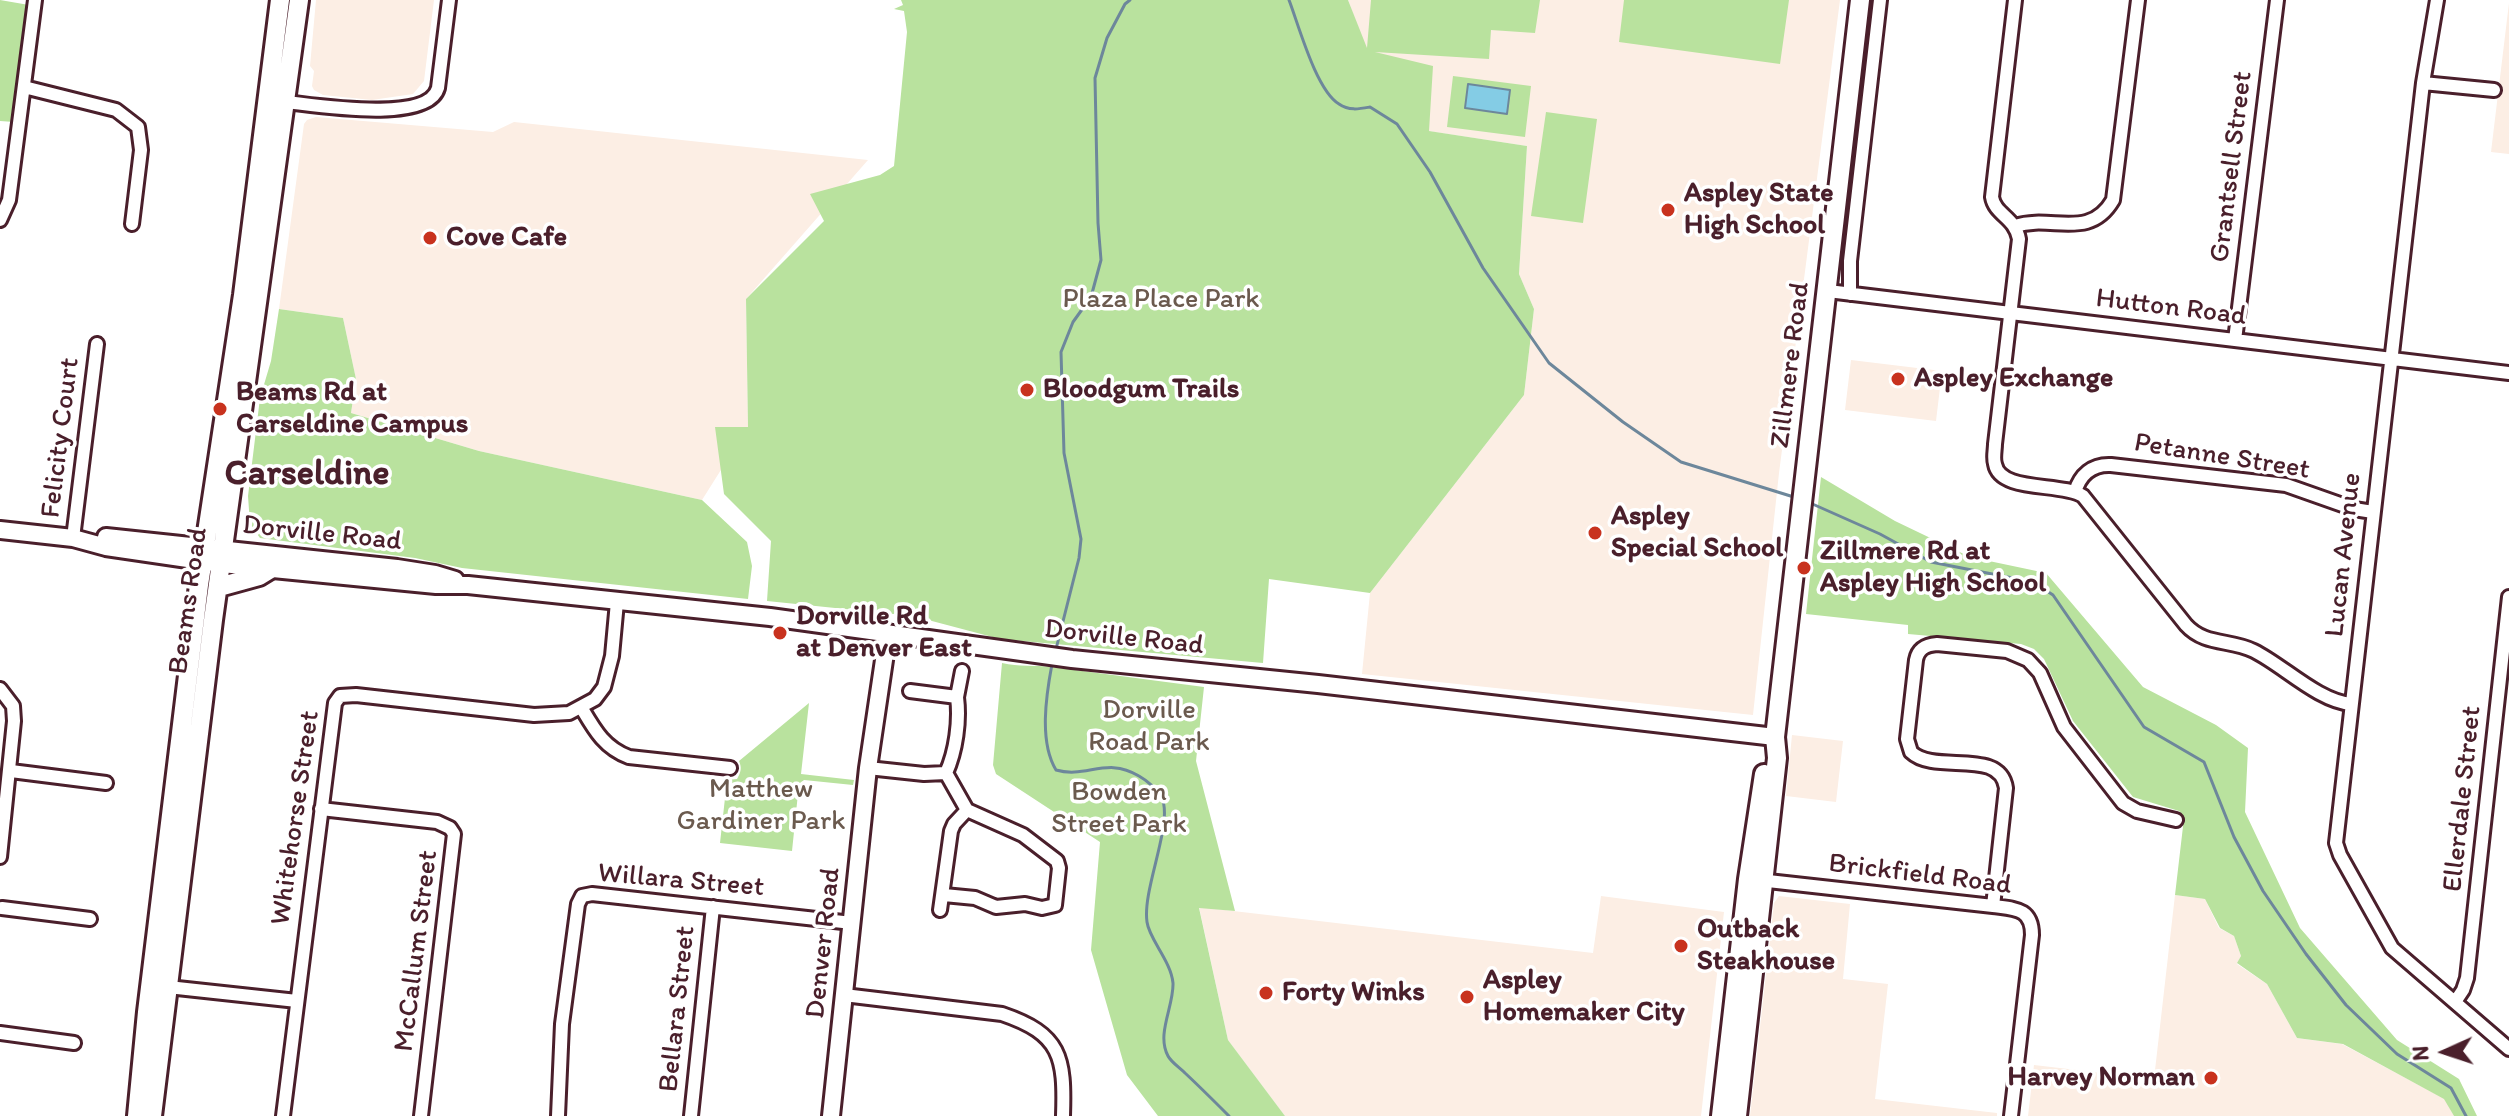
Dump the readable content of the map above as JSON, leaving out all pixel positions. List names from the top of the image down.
{
  "streets": {
    "main road": ["Zillmere Road", "Beams Road"],
    "street": [
      "Grantsell Street",
      "Hutton Road",
      "Felicity Court",
      "Petanne Street",
      "Dorville Road",
      "Lucan Avenue",
      "Ellerdale Street",
      "Whitehorse Street",
      "Brickfield Road",
      "Willara Street",
      "Denver Road",
      "McCallum Street",
      "Bellara Street"
    ]
  },
  "crossings": [
    ["Grantsell Street", "Hutton Road"],
    ["Hutton Road", "Zillmere Road"],
    ["Hutton Road", "Lucan Avenue"],
    ["Zillmere Road", "Dorville Road"],
    ["Zillmere Road", "Brickfield Road"],
    ["Felicity Court", "Dorville Road"],
    ["Petanne Street", "Lucan Avenue"],
    ["Dorville Road", "Beams Road"],
    ["Dorville Road", "Denver Road"],
    ["Lucan Avenue", "Ellerdale Street"],
    ["Whitehorse Street", "McCallum Street"],
    ["Willara Street", "Denver Road"],
    ["Willara Street", "Bellara Street"]
  ],
  "districts": ["Carseldine"],
  "parks": [
    "Plaza Place Park",
    "Dorville Road Park",
    "Matthew Gardiner Park",
    "Bowden Street Park"
  ],
  "places": [
    "Aspley State High School",
    "Cove Cafe",
    "Aspley Exchange",
    "Bloodgum Trails",
    "Beams Rd at Carseldine Campus",
    "Aspley Special School",
    "Zillmere Rd at Aspley High School",
    "Dorville Rd at Denver East",
    "Outback Steakhouse",
    "Forty Winks",
    "Aspley Homemaker City",
    "Harvey Norman"
  ],
  "north": "left"
}
